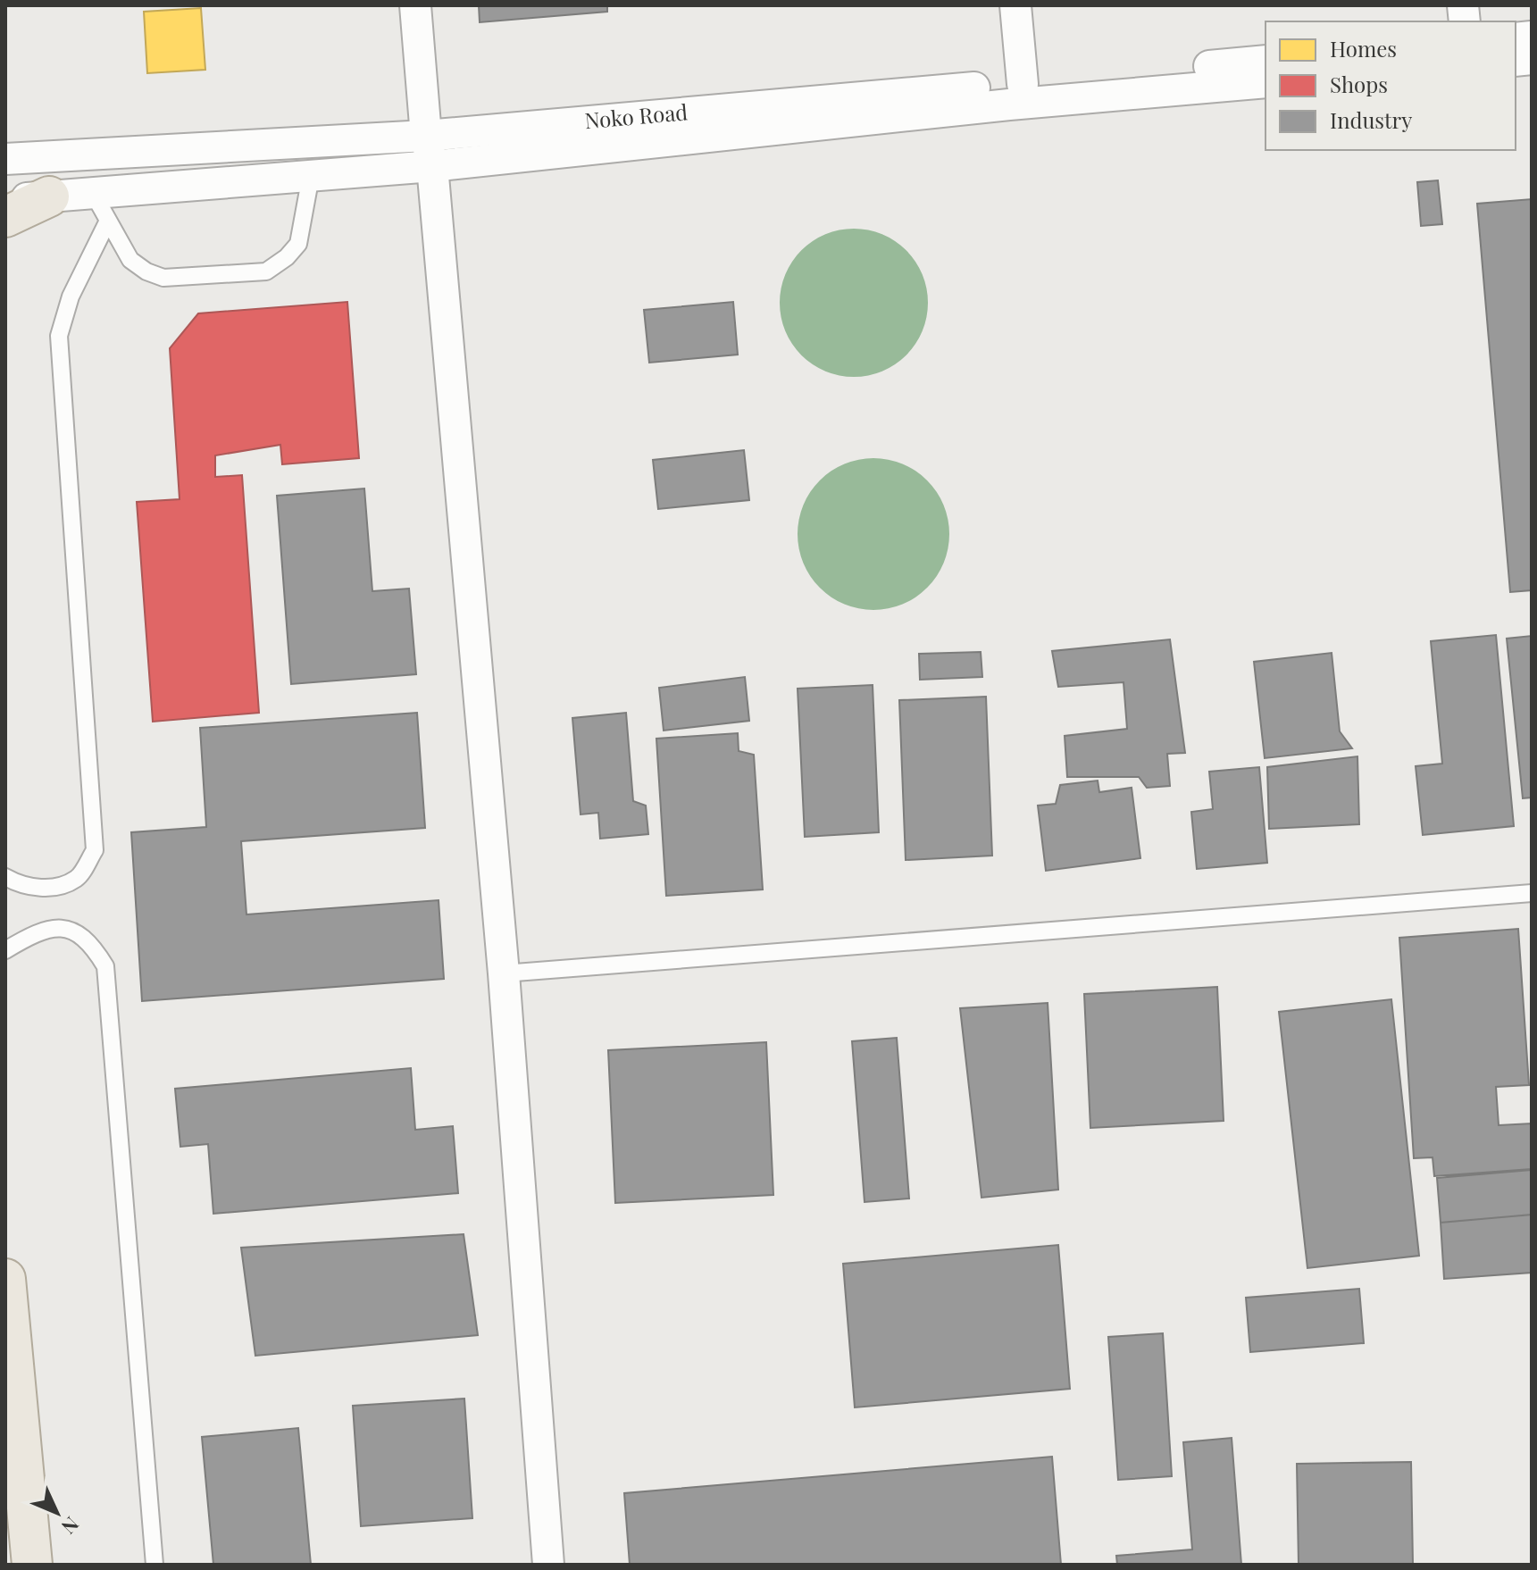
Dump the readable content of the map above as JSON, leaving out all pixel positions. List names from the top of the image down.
{
  "streets": {
    "street": ["Noko Road"]
  },
  "legend": ["Homes", "Shops", "Industry"],
  "north": "bottom right"
}
